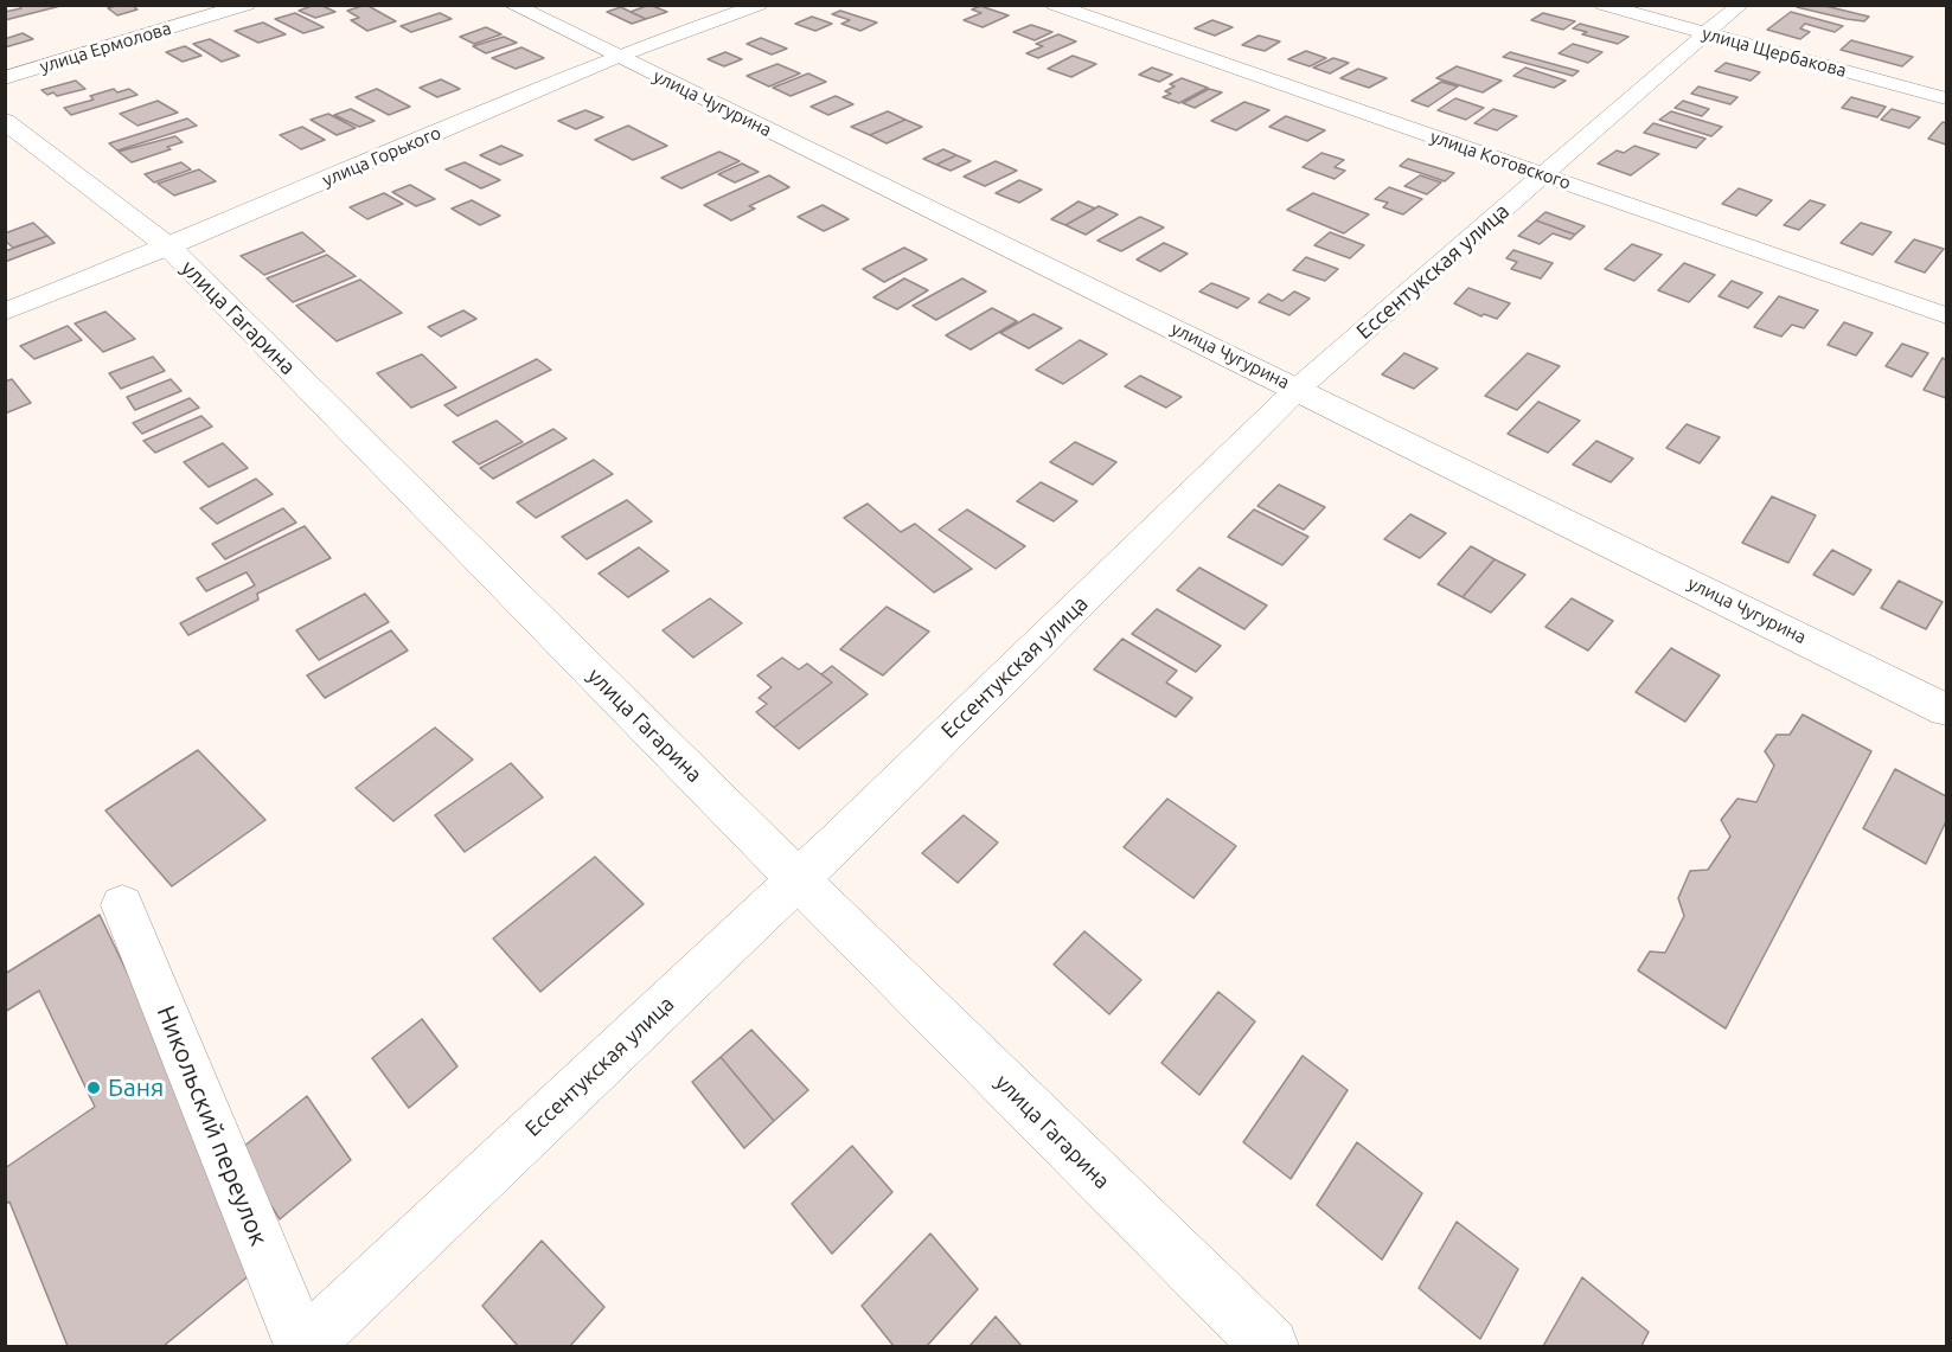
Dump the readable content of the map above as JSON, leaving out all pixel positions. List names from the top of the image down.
{
  "streets": {
    "street": [
      "улица Ермолова",
      "улица Щербакова",
      "улица Чугурина",
      "улица Горького",
      "улица Котовского",
      "Ессентукская улица",
      "улица Гагарина",
      "Никольский переулок"
    ]
  },
  "crossings": [
    ["улица Щербакова", "Ессентукская улица"],
    ["улица Чугурина", "улица Горького"],
    ["улица Чугурина", "Ессентукская улица"],
    ["улица Горького", "улица Гагарина"],
    ["улица Котовского", "Ессентукская улица"],
    ["Ессентукская улица", "улица Гагарина"],
    ["Ессентукская улица", "Никольский переулок"]
  ],
  "places": ["Баня"]
}
